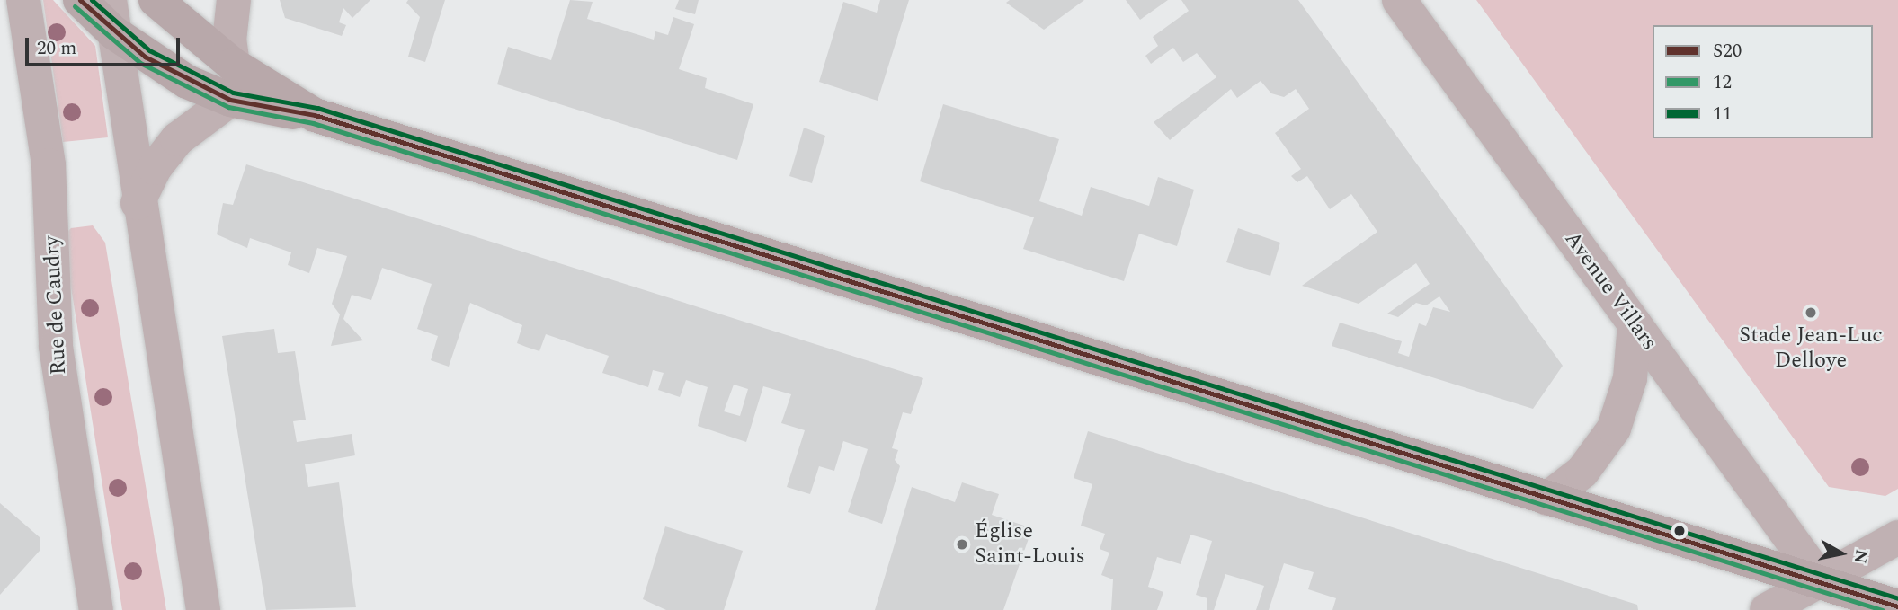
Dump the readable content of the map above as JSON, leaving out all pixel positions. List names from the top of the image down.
{
  "streets": {
    "street": ["Avenue Villars", "Rue de Caudry"]
  },
  "places": ["Stade Jean-Luc Delloye", "Église Saint-Louis"],
  "lines": ["transit line S20", "transit line 11", "transit line 12"],
  "legend": ["S20", "12", "11"],
  "scale_bar": "20 m",
  "north": "right"
}
